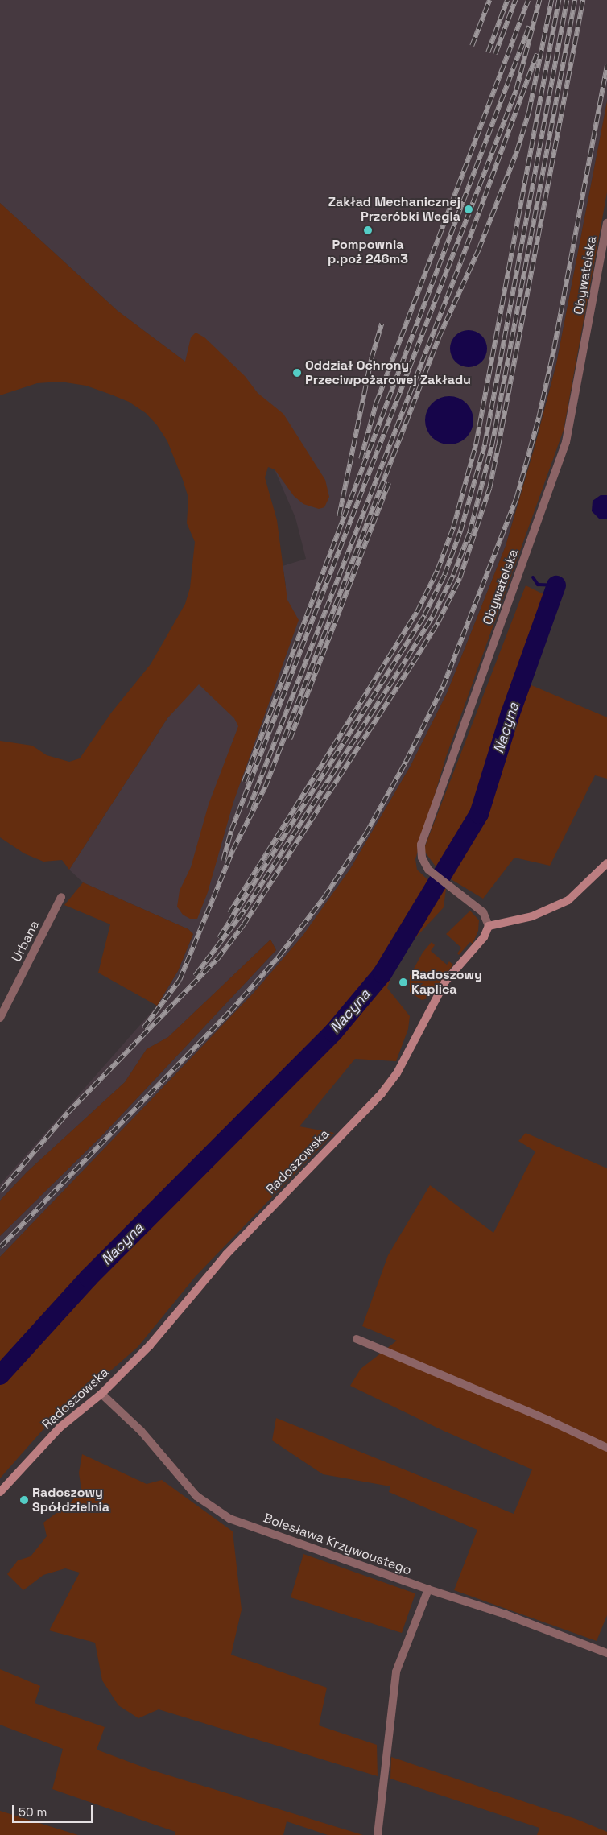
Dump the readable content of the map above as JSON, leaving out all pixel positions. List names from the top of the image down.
{
  "streets": {
    "street": [
      "Obywatelska",
      "Urbana",
      "Radoszowska",
      "Bolesława Krzywoustego"
    ]
  },
  "crossings": [
    ["Obywatelska", "Radoszowska"],
    ["Radoszowska", "Bolesława Krzywoustego"]
  ],
  "water": ["Nacyna"],
  "places": [
    "Zakład Mechanicznej Przeróbki Wegla",
    "Pompownia p.poż 246m3",
    "Oddział Ochrony Przeciwpożarowej Zakładu",
    "Radoszowy Kaplica",
    "Radoszowy Spółdzielnia"
  ],
  "scale_bar": "50 m"
}
